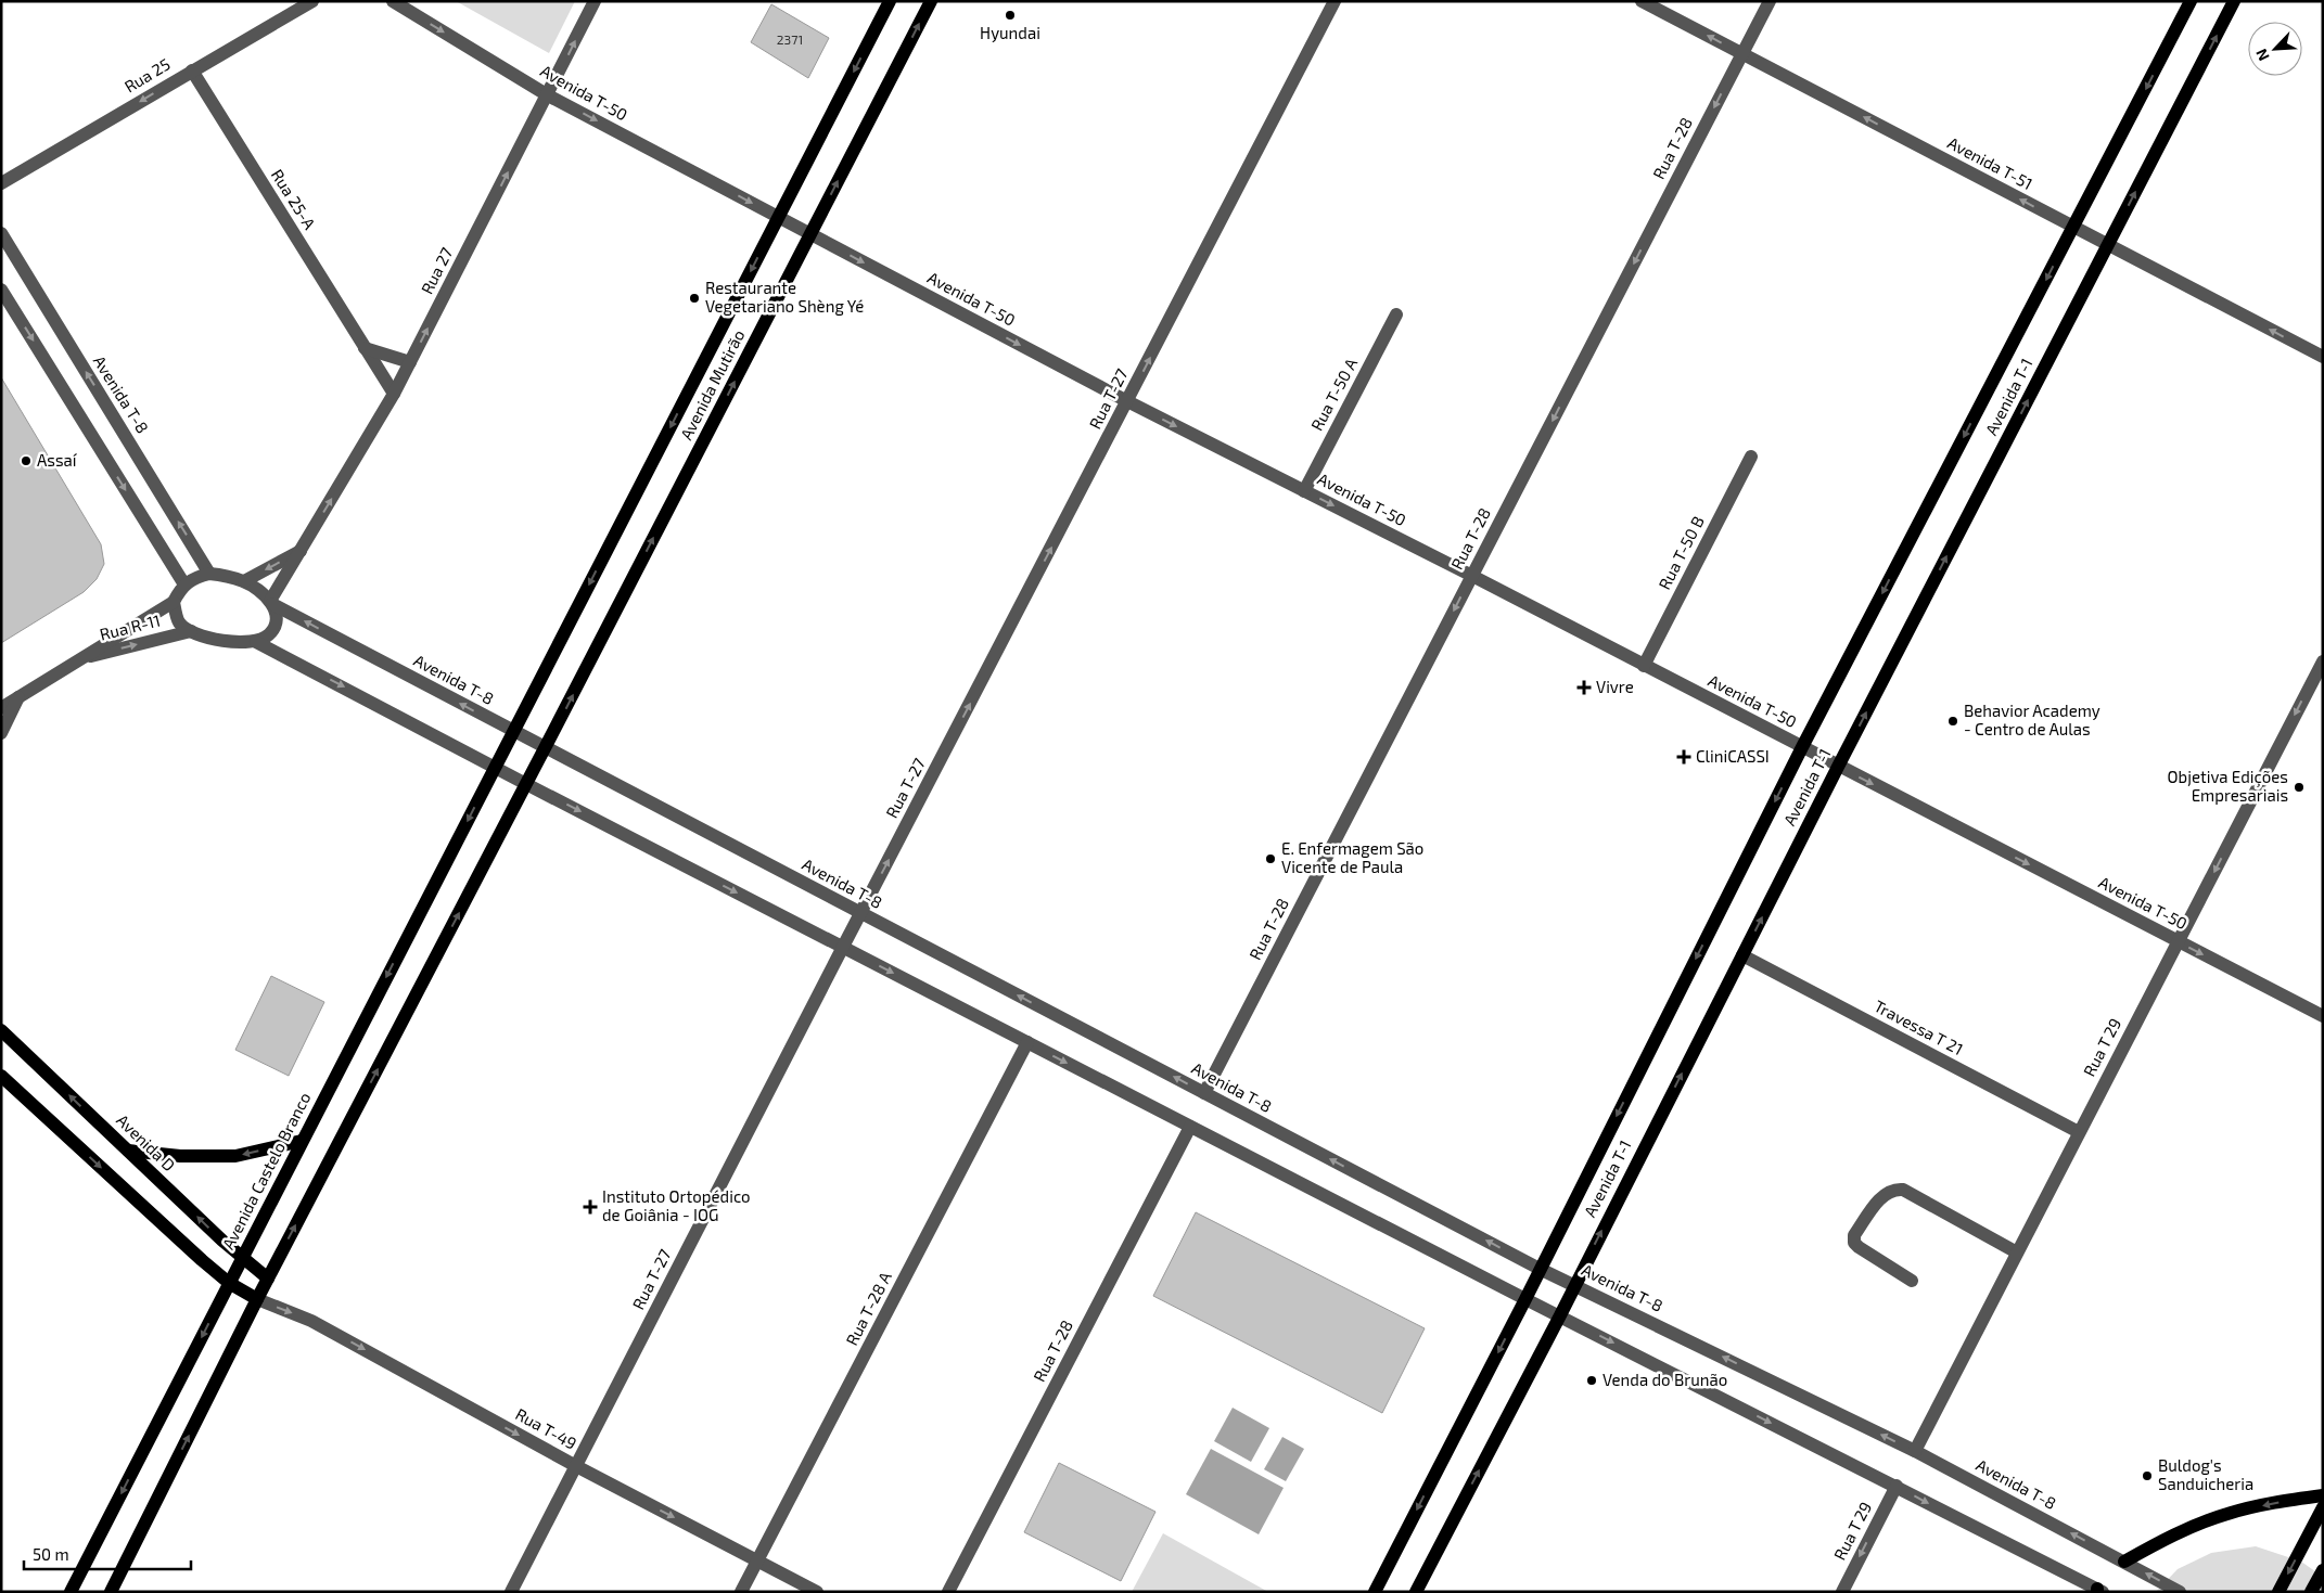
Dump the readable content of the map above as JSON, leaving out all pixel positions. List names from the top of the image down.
{
  "streets": {
    "main road": [
      "Avenida Mutirão",
      "Avenida T-1",
      "Avenida D",
      "Avenida Castelo Branco"
    ],
    "street": [
      "Rua 25",
      "Avenida T-50",
      "Rua T-28",
      "Avenida T-51",
      "Rua 25-A",
      "Rua 27",
      "Avenida T-8",
      "Rua T-50 A",
      "Rua T-27",
      "Rua T-50 B",
      "Rua R-11",
      "Travessa T 21",
      "Rua T 29",
      "Rua T-28 A",
      "Rua T-49"
    ]
  },
  "crossings": [
    ["Rua 25", "Rua 25-A"],
    ["Avenida T-50", "Rua T-28"],
    ["Avenida T-50", "Rua 27"],
    ["Avenida T-50", "Avenida Mutirão"],
    ["Avenida T-50", "Rua T-50 A"],
    ["Avenida T-50", "Avenida T-1"],
    ["Avenida T-50", "Rua T-27"],
    ["Avenida T-50", "Rua T-50 B"],
    ["Avenida T-50", "Rua T 29"],
    ["Rua T-28", "Avenida T-51"],
    ["Rua T-28", "Avenida T-8"],
    ["Avenida T-51", "Avenida T-1"],
    ["Rua 25-A", "Rua 27"],
    ["Rua 27", "Avenida T-8"],
    ["Rua 27", "Rua R-11"],
    ["Avenida Mutirão", "Avenida T-8"],
    ["Avenida Mutirão", "Avenida Castelo Branco"],
    ["Avenida T-8", "Avenida T-1"],
    ["Avenida T-8", "Rua T-27"],
    ["Avenida T-8", "Rua R-11"],
    ["Avenida T-8", "Rua T 29"],
    ["Avenida T-1", "Travessa T 21"],
    ["Rua T-27", "Rua T-49"],
    ["Travessa T 21", "Rua T 29"],
    ["Avenida D", "Avenida Castelo Branco"],
    ["Rua T-28 A", "Rua T-49"]
  ],
  "one_way": [
    "Rua 25",
    "Avenida T-50",
    "Rua T-28",
    "Avenida T-51",
    "Rua 27",
    "Rua T-27",
    "Rua T 29",
    "Rua T-49"
  ],
  "places": {
    "other": [
      "Hyundai",
      "Restaurante Vegetariano Shèng Yé",
      "Assaí",
      "Behavior Academy - Centro de Aulas",
      "Objetiva Edições Empresariais",
      "E. Enfermagem São Vicente de Paula",
      "Venda do Brunão",
      "Buldog's Sanduicheria"
    ],
    "health": ["Vivre", "CliniCASSI", "Instituto Ortopédico de Goiânia - IOG"]
  },
  "house_numbers": ["2371"],
  "scale_bar": "50 m",
  "north": "bottom left"
}
